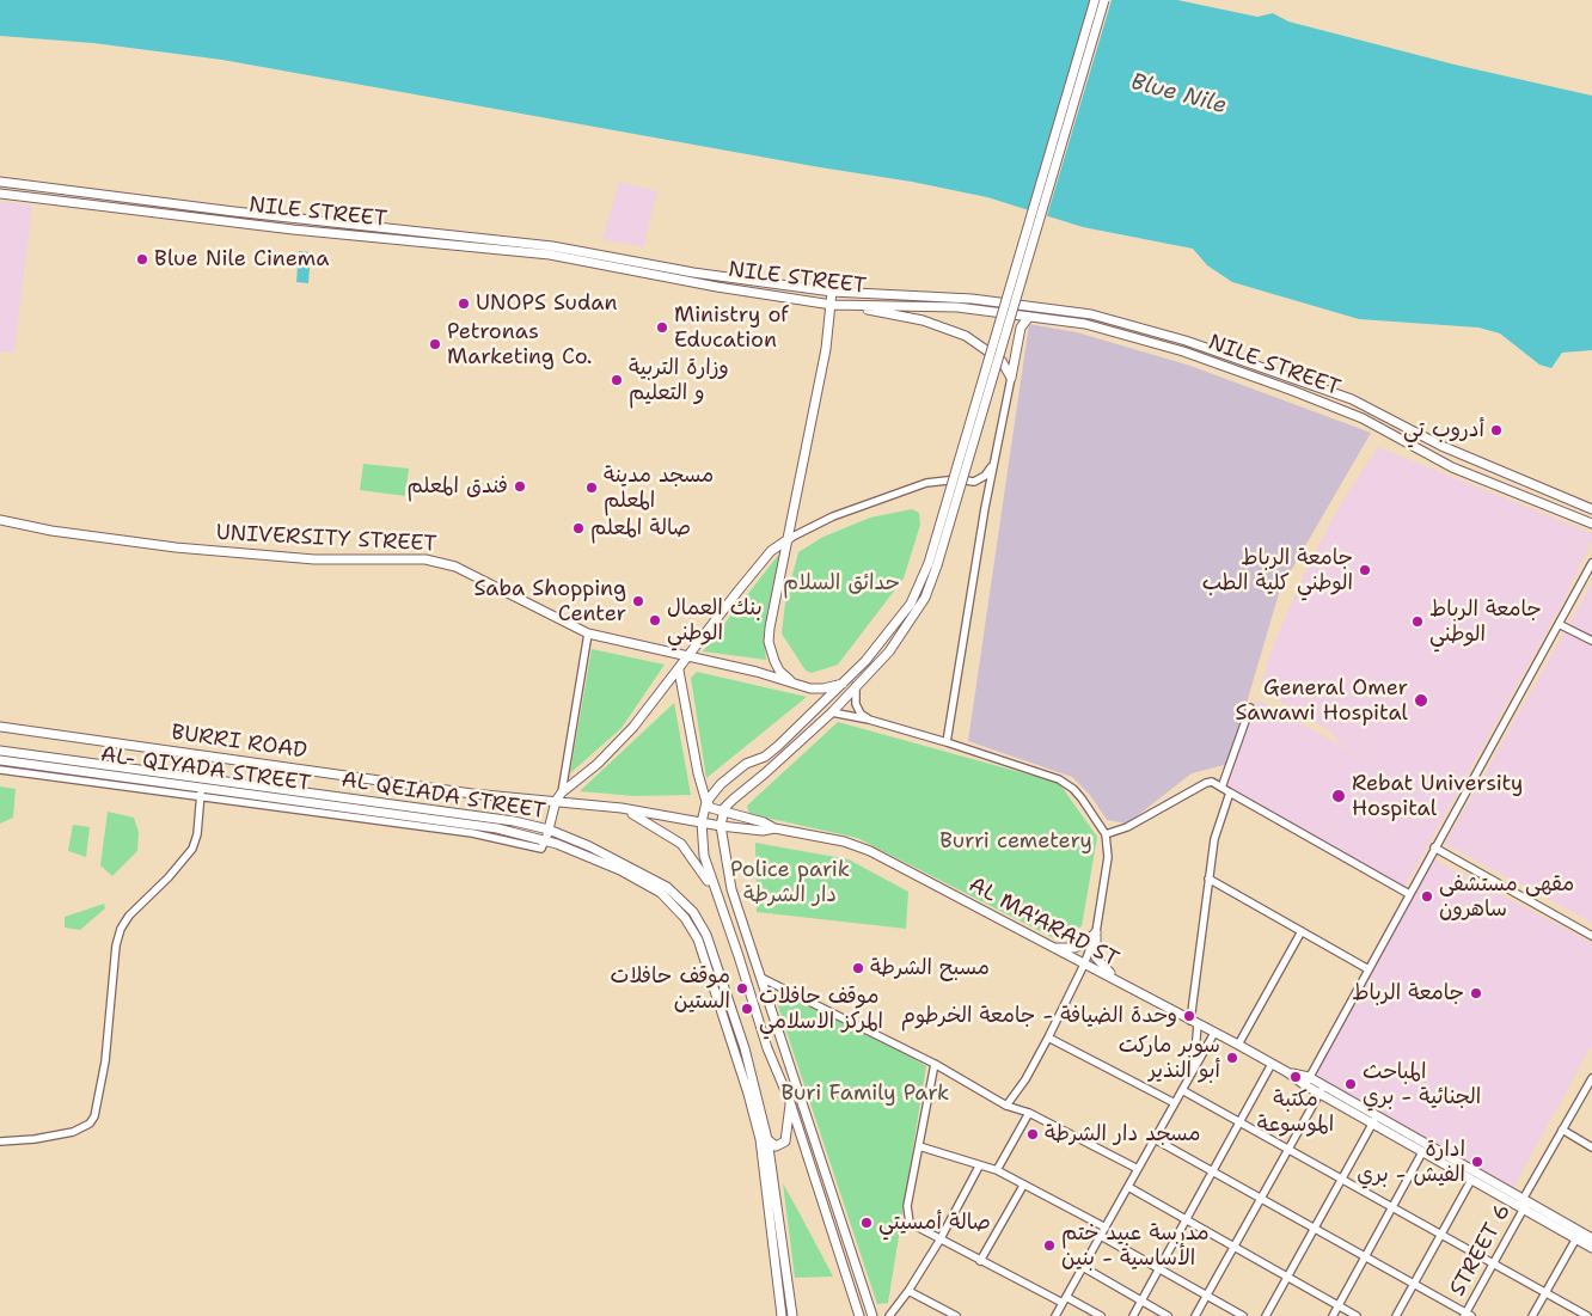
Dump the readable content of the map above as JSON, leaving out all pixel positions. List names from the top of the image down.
{
  "streets": {
    "main road": [
      "NILE STREET",
      "UNIVERSITY STREET",
      "BURRI ROAD",
      "AL- QIYADA STREET",
      "AL QEIADA STREET",
      "AL MA'ARAD ST"
    ],
    "street": ["STREET 6"]
  },
  "crossings": [
    ["BURRI ROAD", "AL MA'ARAD ST"],
    ["AL MA'ARAD ST", "STREET 6"]
  ],
  "water": ["Blue Nile"],
  "parks": [
    "حدائق السلام",
    "Burri cemetery",
    "Police parik دار الشرطة",
    "Buri Family Park"
  ],
  "places": [
    "Blue Nile Cinema",
    "UNOPS Sudan",
    "Ministry of Education",
    "Petronas Marketing Co.",
    "وزارة التربية و التعليم",
    "أدروب تي",
    "فندق المعلم",
    "مسجد مدينة المعلم",
    "صالة المعلم",
    "جامعة الرباط الوطني كلية الطب",
    "Saba Shopping Center",
    "بنك العمال الوطني",
    "جامعة الرباط الوطني",
    "General Omer Sawawi Hospital",
    "Rebat University Hospital",
    "مقهى مستشفى ساهرون",
    "مسبح الشرطة",
    "موقف حافلات الستين",
    "جامعة الرباط",
    "موقف حافلات المركز الاسلامي",
    "وحدة الضيافة - جامعة الخرطوم",
    "سوبر ماركت أبو النذير",
    "مكتبة الموسوعة",
    "المباحث الجنائية - بري",
    "مسجد دار الشرطة",
    "ادارة الفيش - بري",
    "صالة أمسيتي",
    "مدرسة عبيد ختم الأساسية - بنين"
  ]
}
